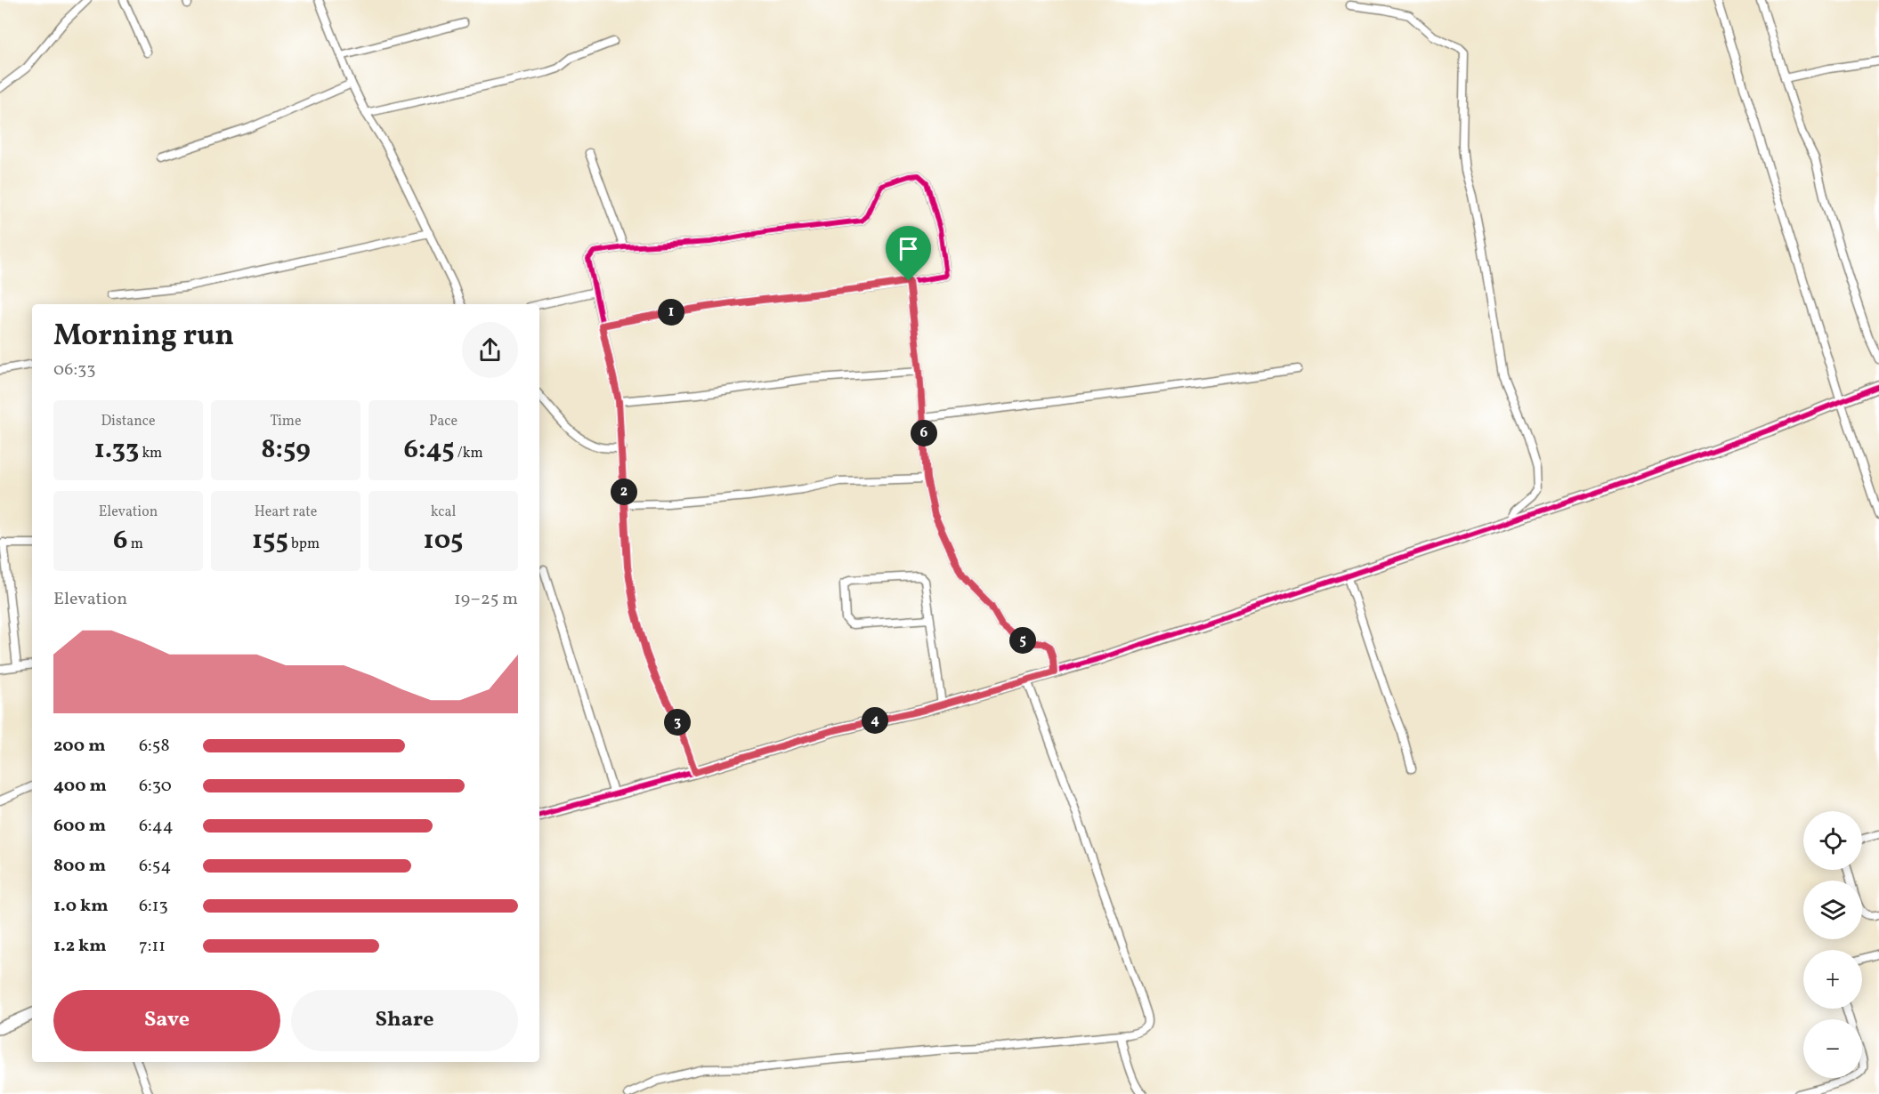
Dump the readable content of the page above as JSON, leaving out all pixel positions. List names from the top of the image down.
{
  "page": {
    "pins": [
      "1",
      "6",
      "2",
      "5",
      "4",
      "3"
    ],
    "heading": ["Morning run", "06:33"],
    "stats": [
      ["Distance", "1.33 km"],
      ["Time", "8:59"],
      ["Pace", "6:45 /km"],
      ["Elevation", "6 m"],
      ["Heart rate", "155 bpm"],
      ["kcal", "105"]
    ],
    "chart": ["Elevation", "19–25 m"],
    "list": [
      {
        "name": "200 m",
        "note": "6:58"
      },
      {
        "name": "400 m",
        "note": "6:30"
      },
      {
        "name": "600 m",
        "note": "6:44"
      },
      {
        "name": "800 m",
        "note": "6:54"
      },
      {
        "name": "1.0 km",
        "note": "6:13"
      },
      {
        "name": "1.2 km",
        "note": "7:11"
      }
    ],
    "map_buttons": ["+", "−"],
    "buttons": ["Save", "Share"]
  }
}
